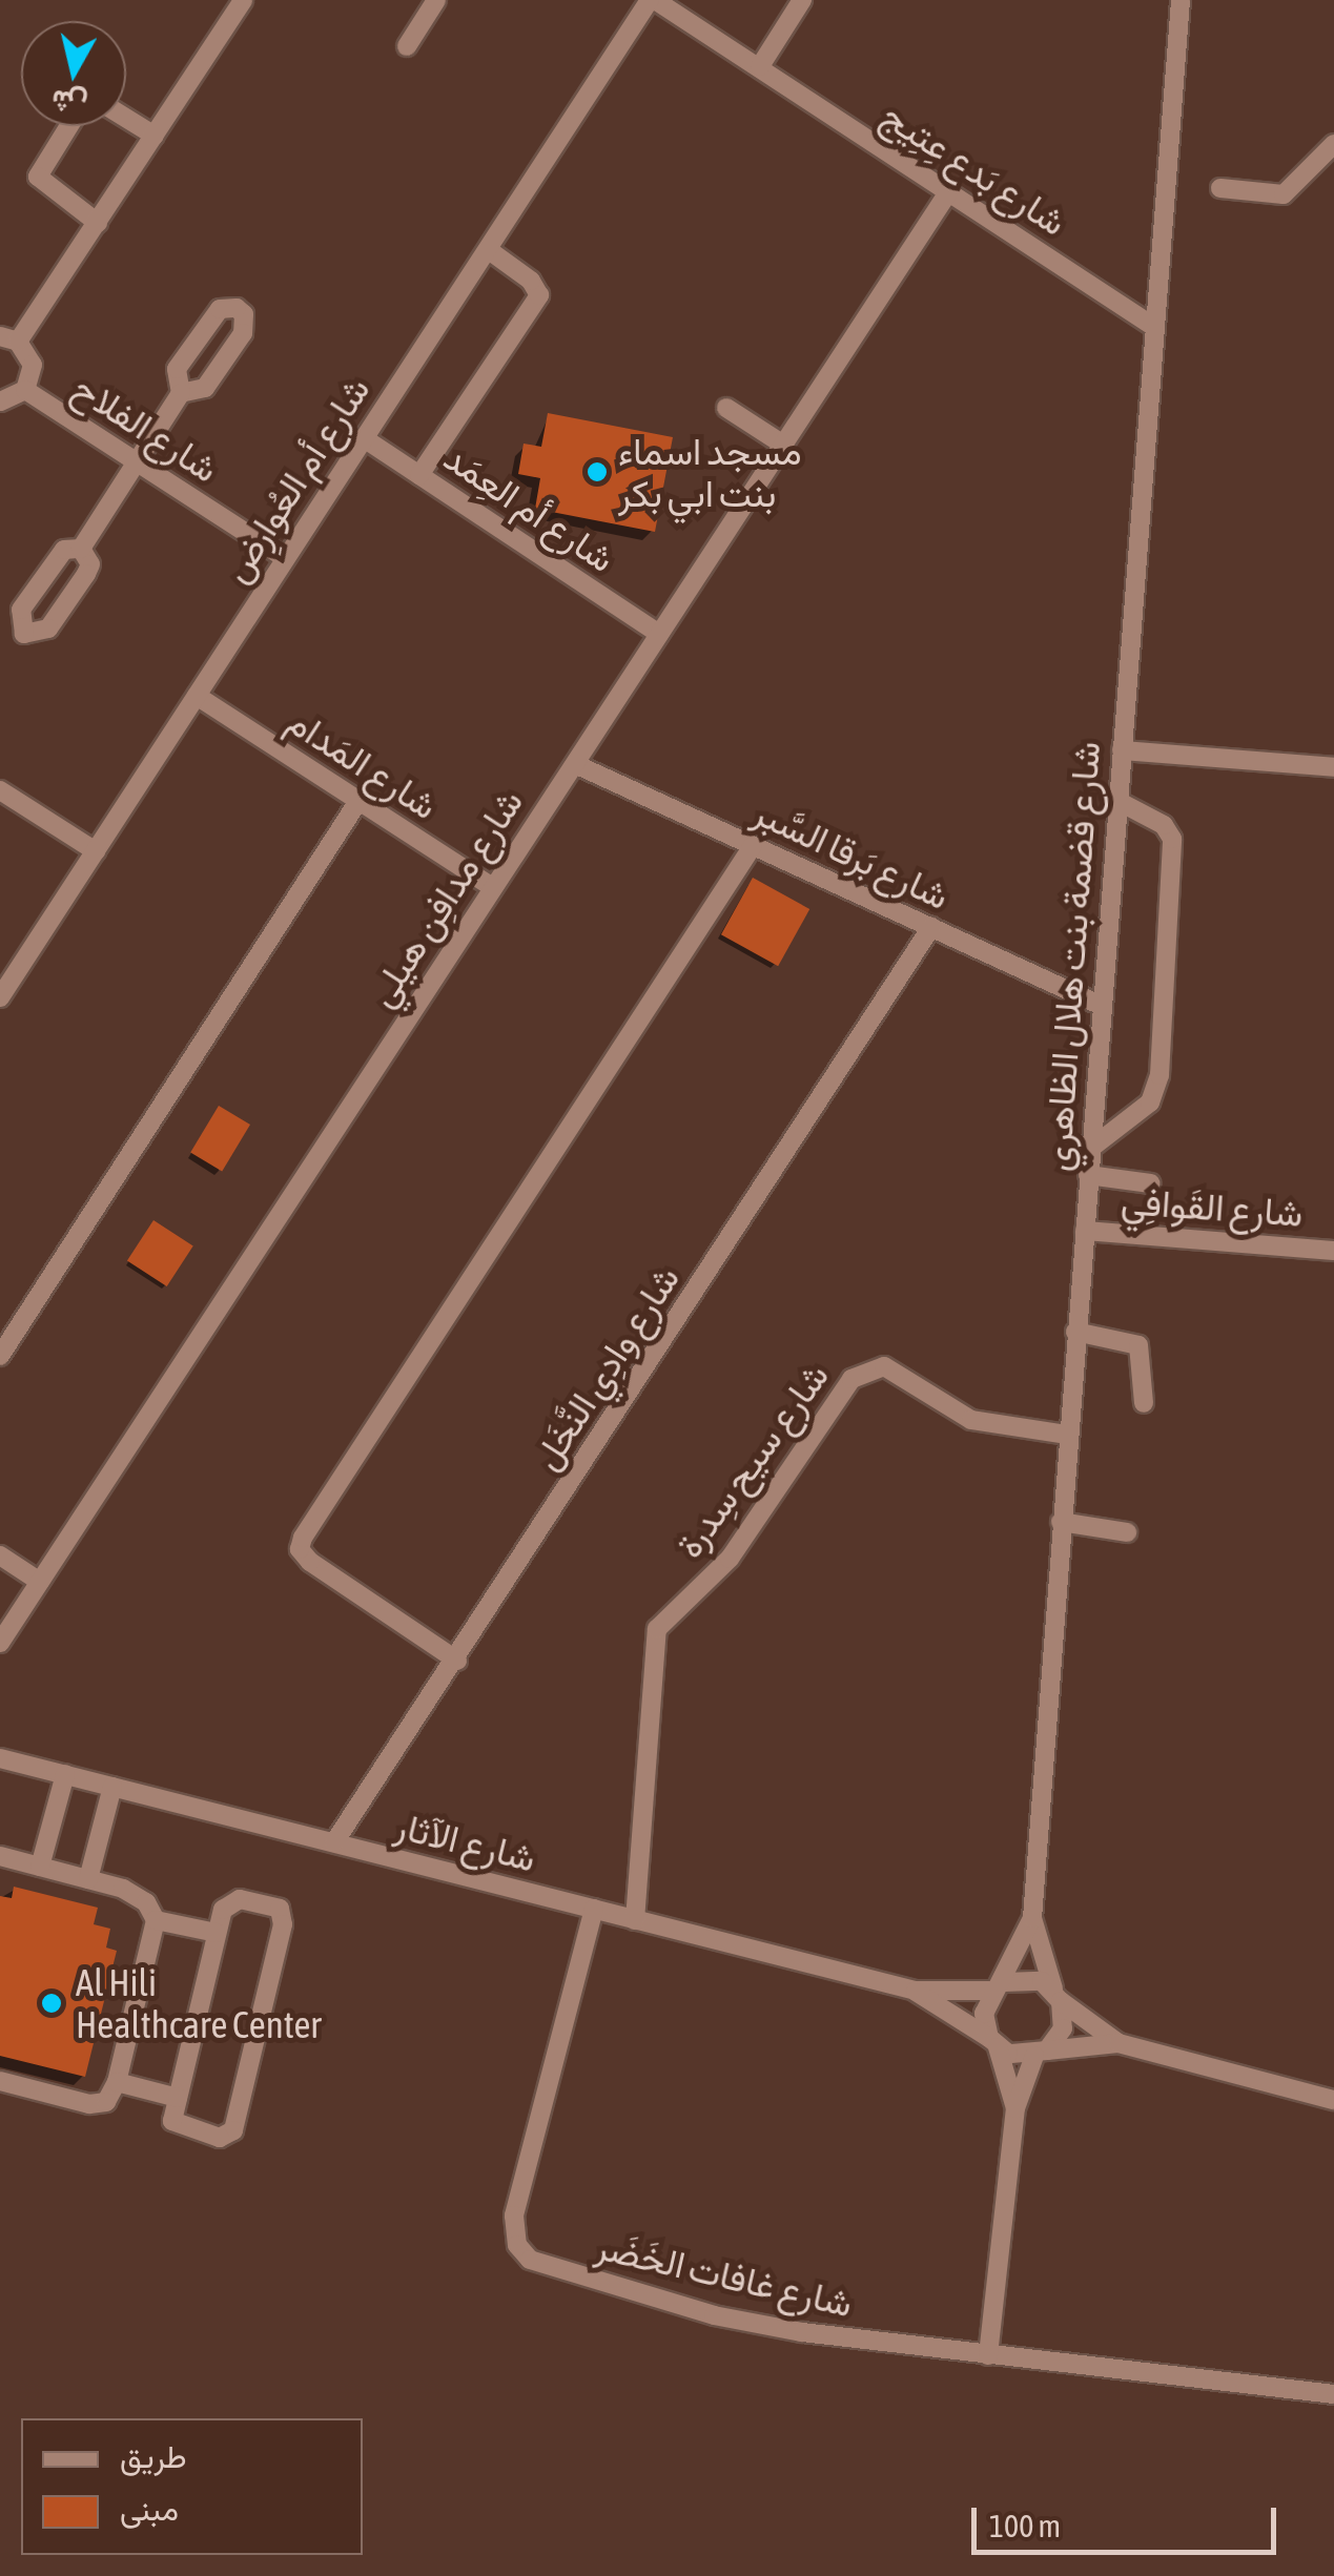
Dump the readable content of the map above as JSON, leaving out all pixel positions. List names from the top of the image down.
{
  "streets": {
    "street": [
      "شارع بَدع عِتِيج",
      "شارع الفلاح",
      "شارع أم العُوارِض",
      "شارع أم العِمَد",
      "شارع المَدام",
      "شارع بَرقا السَّبر",
      "شارع مدافِن هيلي",
      "شارع قضمة بنت هلال الظاهري",
      "شارع القَوافِي",
      "شارع وادِي النَّخَل",
      "شارع سيح سِدرة",
      "شارع الآثار",
      "شارع غافات الخَضَر"
    ]
  },
  "crossings": [
    ["شارع بَدع عِتِيج", "شارع أم العُوارِض"],
    ["شارع بَدع عِتِيج", "شارع مدافِن هيلي"],
    ["شارع بَدع عِتِيج", "شارع قضمة بنت هلال الظاهري"],
    ["شارع الفلاح", "شارع أم العُوارِض"],
    ["شارع أم العُوارِض", "شارع أم العِمَد"],
    ["شارع أم العُوارِض", "شارع المَدام"],
    ["شارع أم العِمَد", "شارع مدافِن هيلي"],
    ["شارع المَدام", "شارع مدافِن هيلي"],
    ["شارع بَرقا السَّبر", "شارع مدافِن هيلي"],
    ["شارع بَرقا السَّبر", "شارع قضمة بنت هلال الظاهري"],
    ["شارع بَرقا السَّبر", "شارع وادِي النَّخَل"],
    ["شارع قضمة بنت هلال الظاهري", "شارع القَوافِي"],
    ["شارع قضمة بنت هلال الظاهري", "شارع سيح سِدرة"],
    ["شارع قضمة بنت هلال الظاهري", "شارع الآثار"],
    ["شارع وادِي النَّخَل", "شارع الآثار"],
    ["شارع سيح سِدرة", "شارع الآثار"],
    ["شارع الآثار", "شارع غافات الخَضَر"]
  ],
  "places": ["مسجد اسماء بنت ابي بكر", "Al Hili Healthcare Center"],
  "legend": ["طريق", "مبنى"],
  "scale_bar": "100 m",
  "north": "bottom"
}
